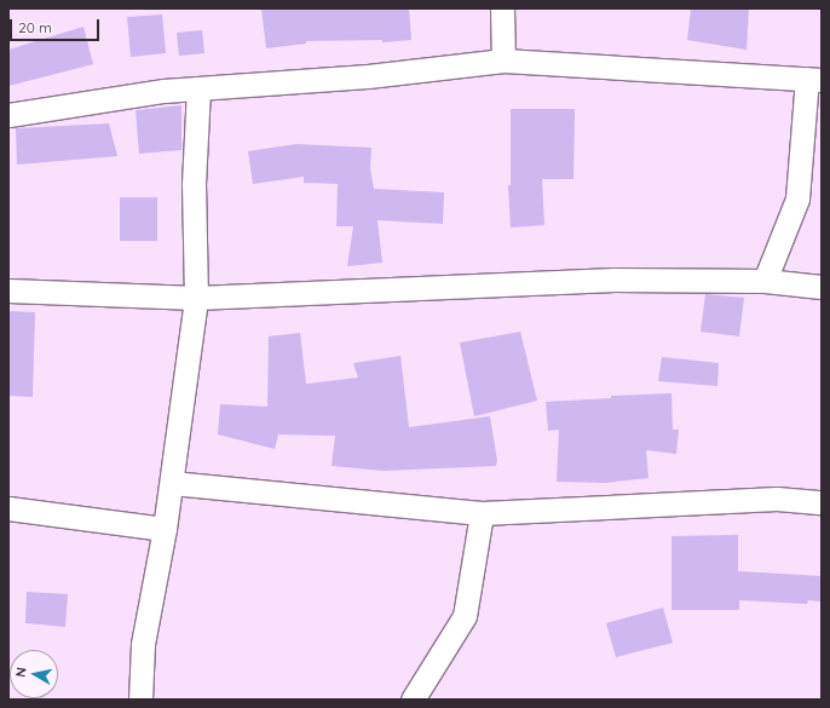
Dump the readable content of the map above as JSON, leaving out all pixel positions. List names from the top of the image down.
{
  "scale_bar": "20 m",
  "north": "left"
}
